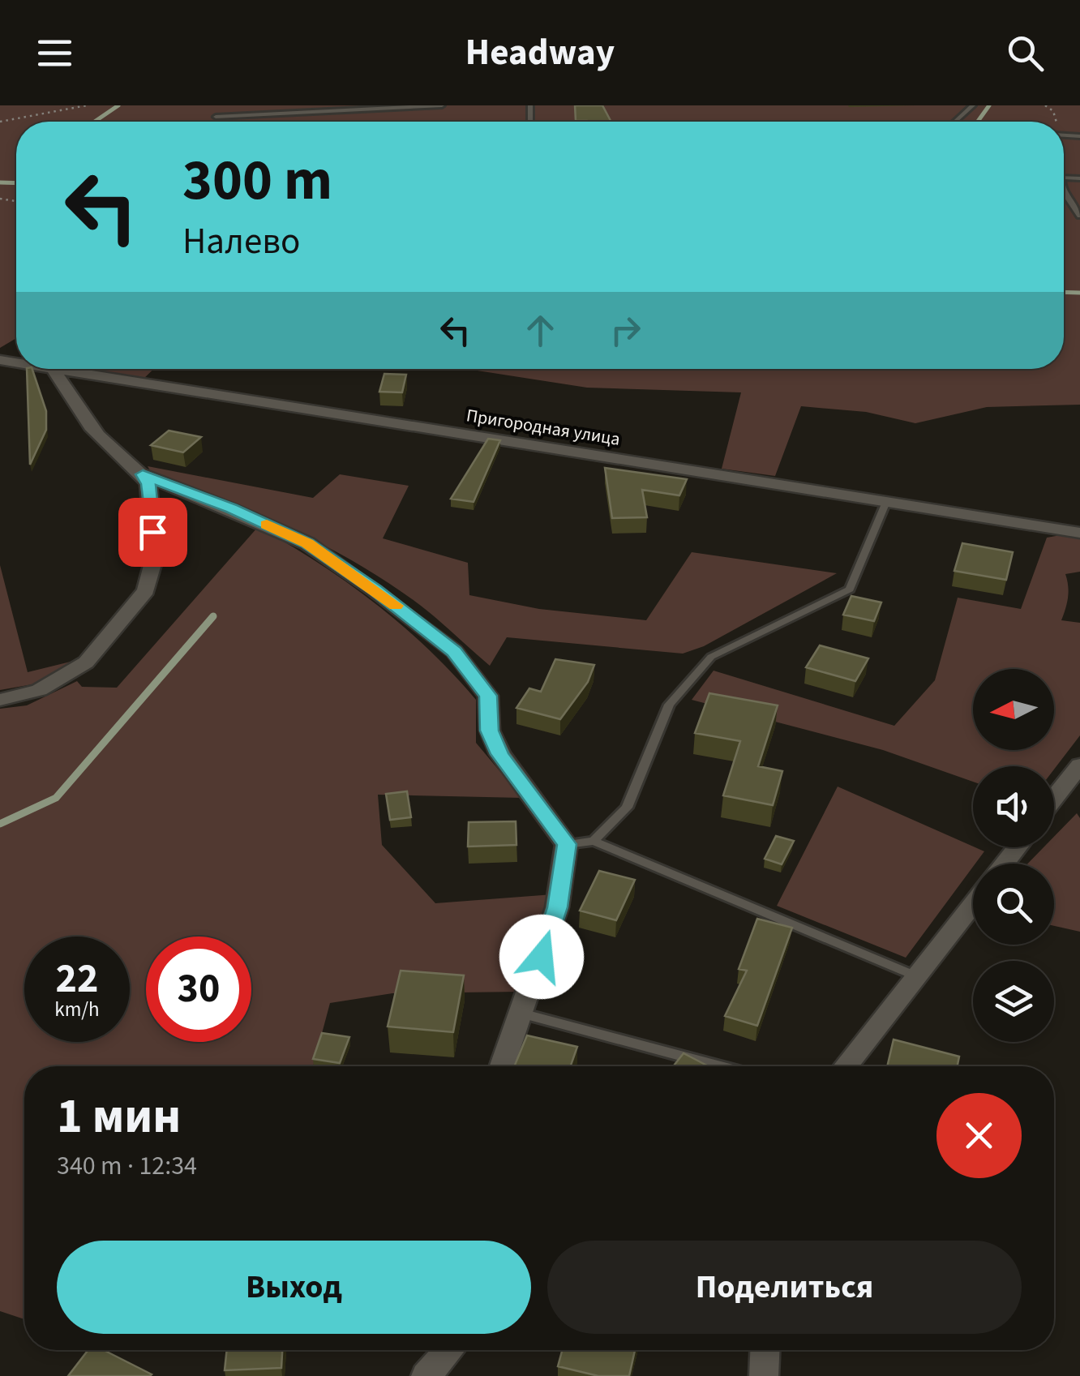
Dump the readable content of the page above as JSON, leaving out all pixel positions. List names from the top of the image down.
{
  "streets": {
    "street": ["Пригородная улица"]
  },
  "north": "left",
  "page": {
    "header": "Headway",
    "turn": ["300 m", "Налево"],
    "speed": "22 km/h",
    "limit": "30",
    "heading": ["1 мин", "340 m · 12:34"],
    "buttons": ["Выход", "Поделиться"]
  }
}
